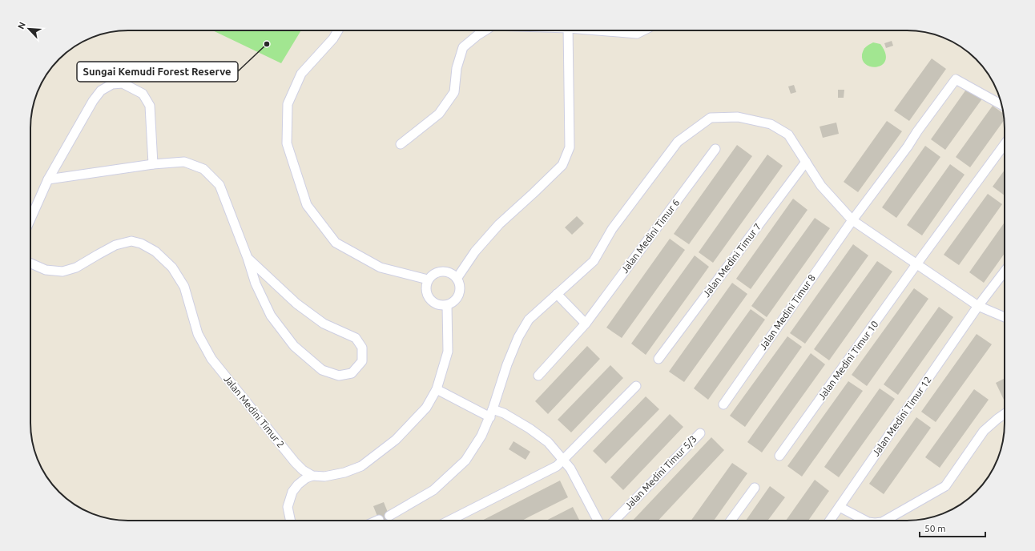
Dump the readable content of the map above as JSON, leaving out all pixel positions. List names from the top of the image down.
{
  "streets": {
    "street": [
      "Jalan Medini Timur 6",
      "Jalan Medini Timur 7",
      "Jalan Medini Timur 8",
      "Jalan Medini Timur 10",
      "Jalan Medini Timur 2",
      "Jalan Medini Timur 12",
      "Jalan Medini Timur 5/3"
    ]
  },
  "places": ["Sungai Kemudi Forest Reserve"],
  "scale_bar": "50 m",
  "north": "top left"
}
